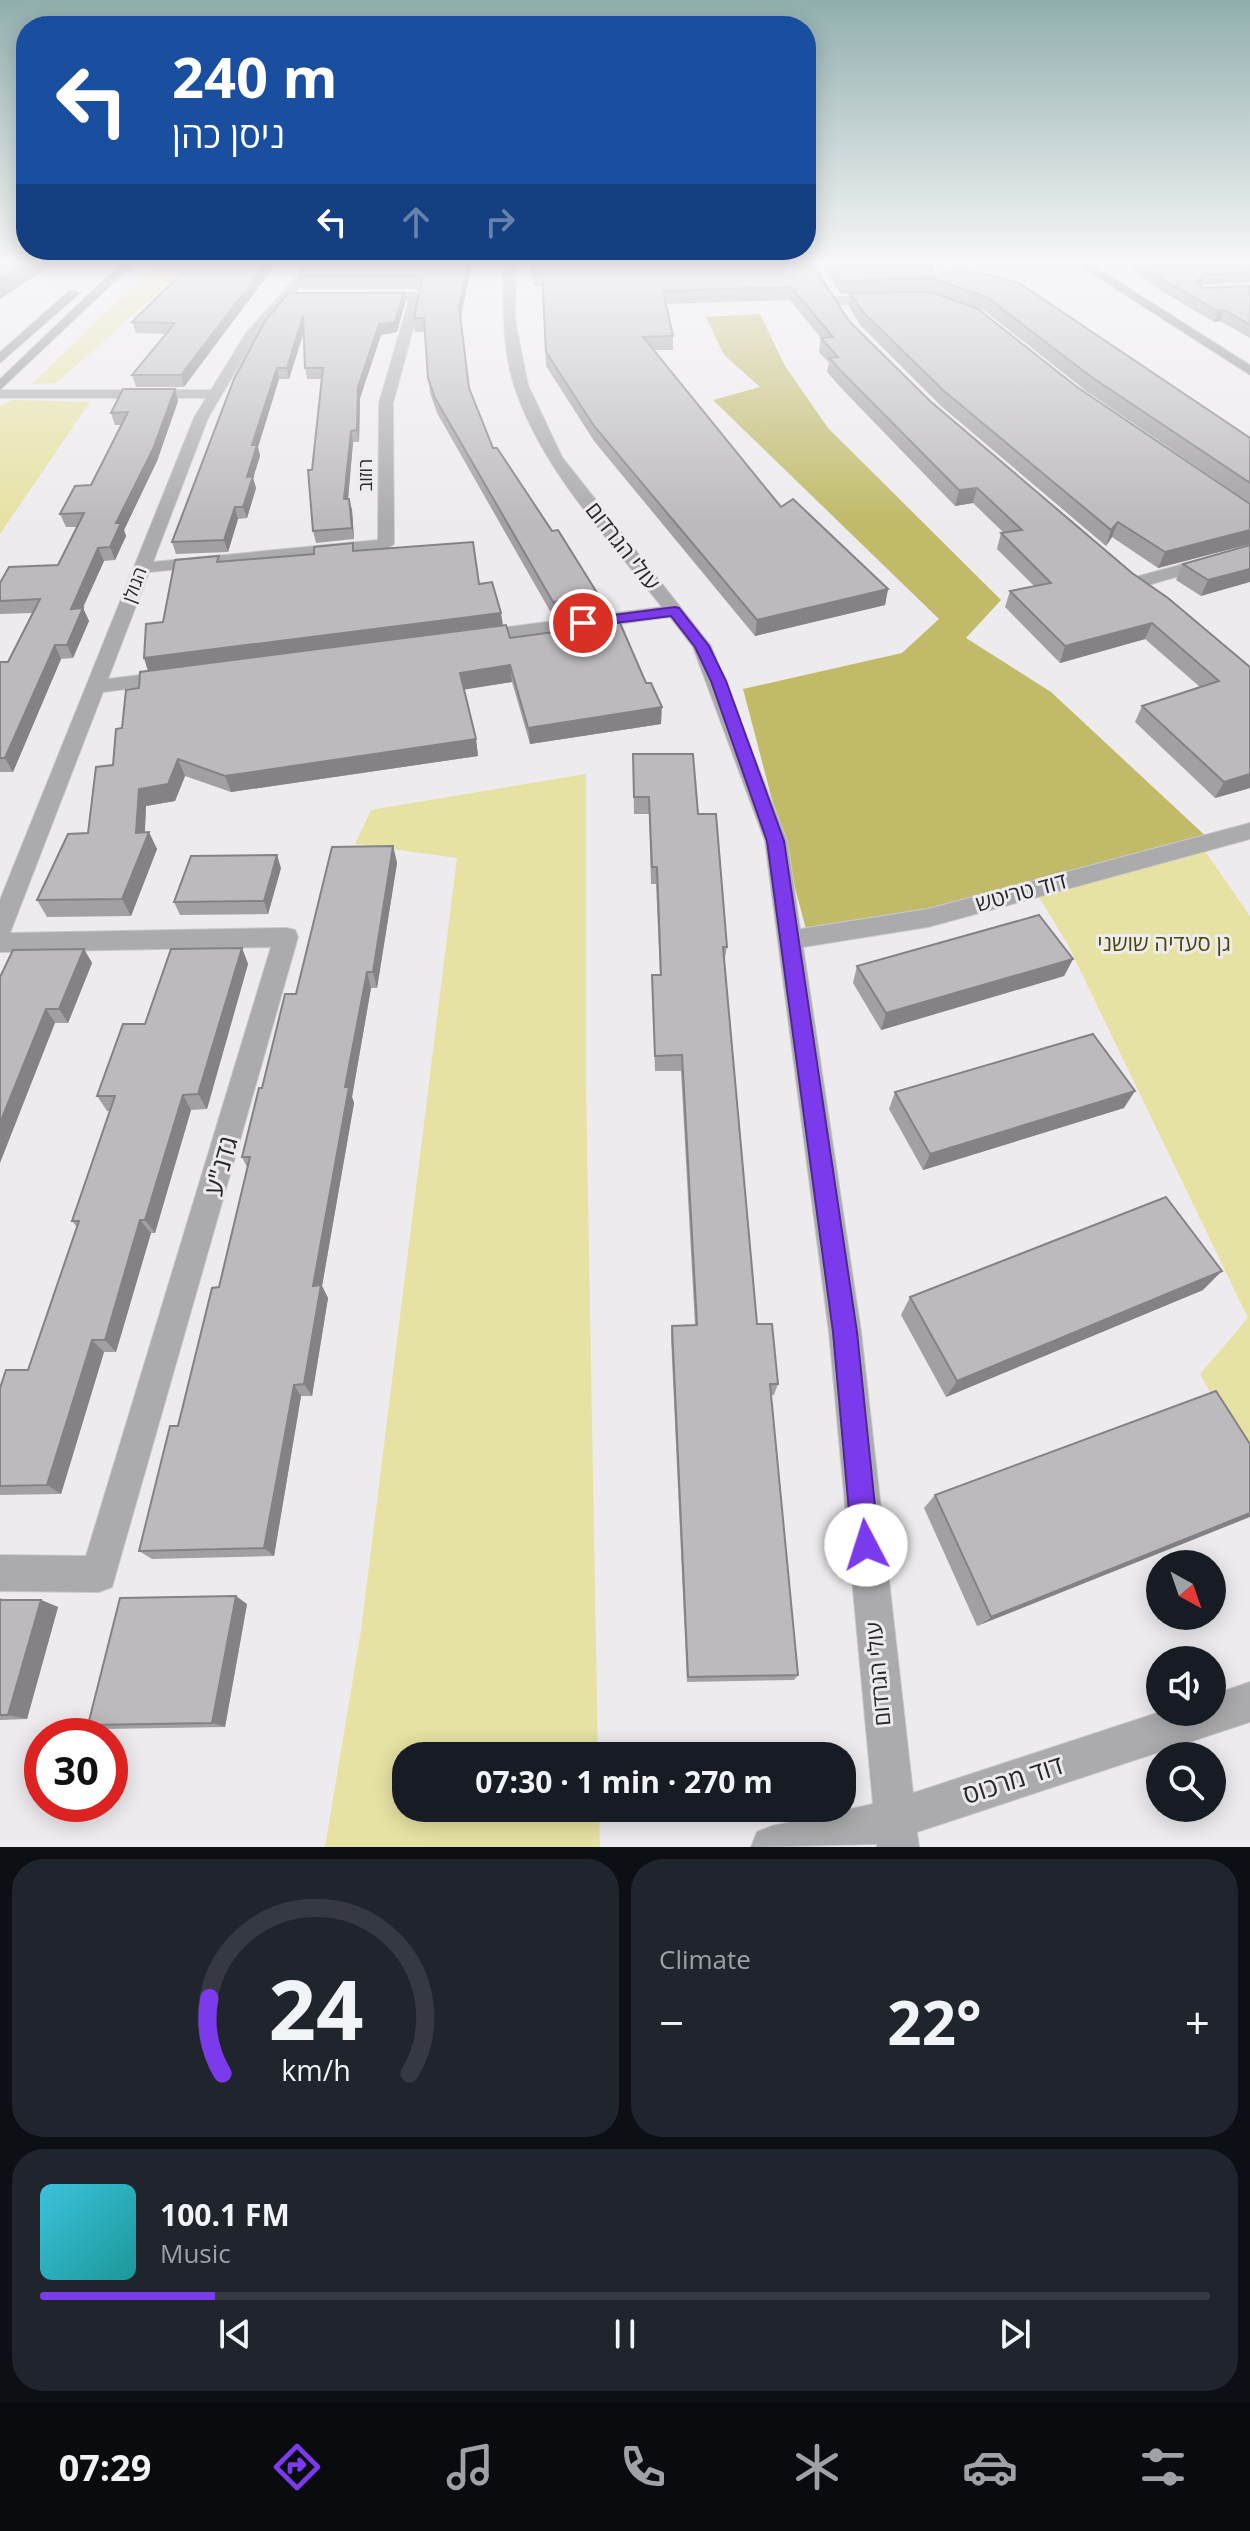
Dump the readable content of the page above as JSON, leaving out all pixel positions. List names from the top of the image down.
{
  "streets": {
    "street": [
      "רוזוב",
      "עולי הגרדום",
      "הגולן",
      "דוד טריטש",
      "גדנ\"ע",
      "דוד מרכוס"
    ]
  },
  "crossings": [
    ["רוזוב", "הגולן"],
    ["עולי הגרדום", "דוד טריטש"],
    ["עולי הגרדום", "דוד מרכוס"]
  ],
  "parks": ["גן סעדיה שושני"],
  "north": "bottom right",
  "page": {
    "turn": ["240 m", "ניסן כהן"],
    "limit": "30",
    "trip": "07:30 · 1 min · 270 m",
    "tile": "Climate",
    "heat": ["−", "22°", "+"],
    "song": ["100.1 FM", "Music"],
    "tabs": "07:29",
    "gauge": ["24", "km/h"]
  }
}
